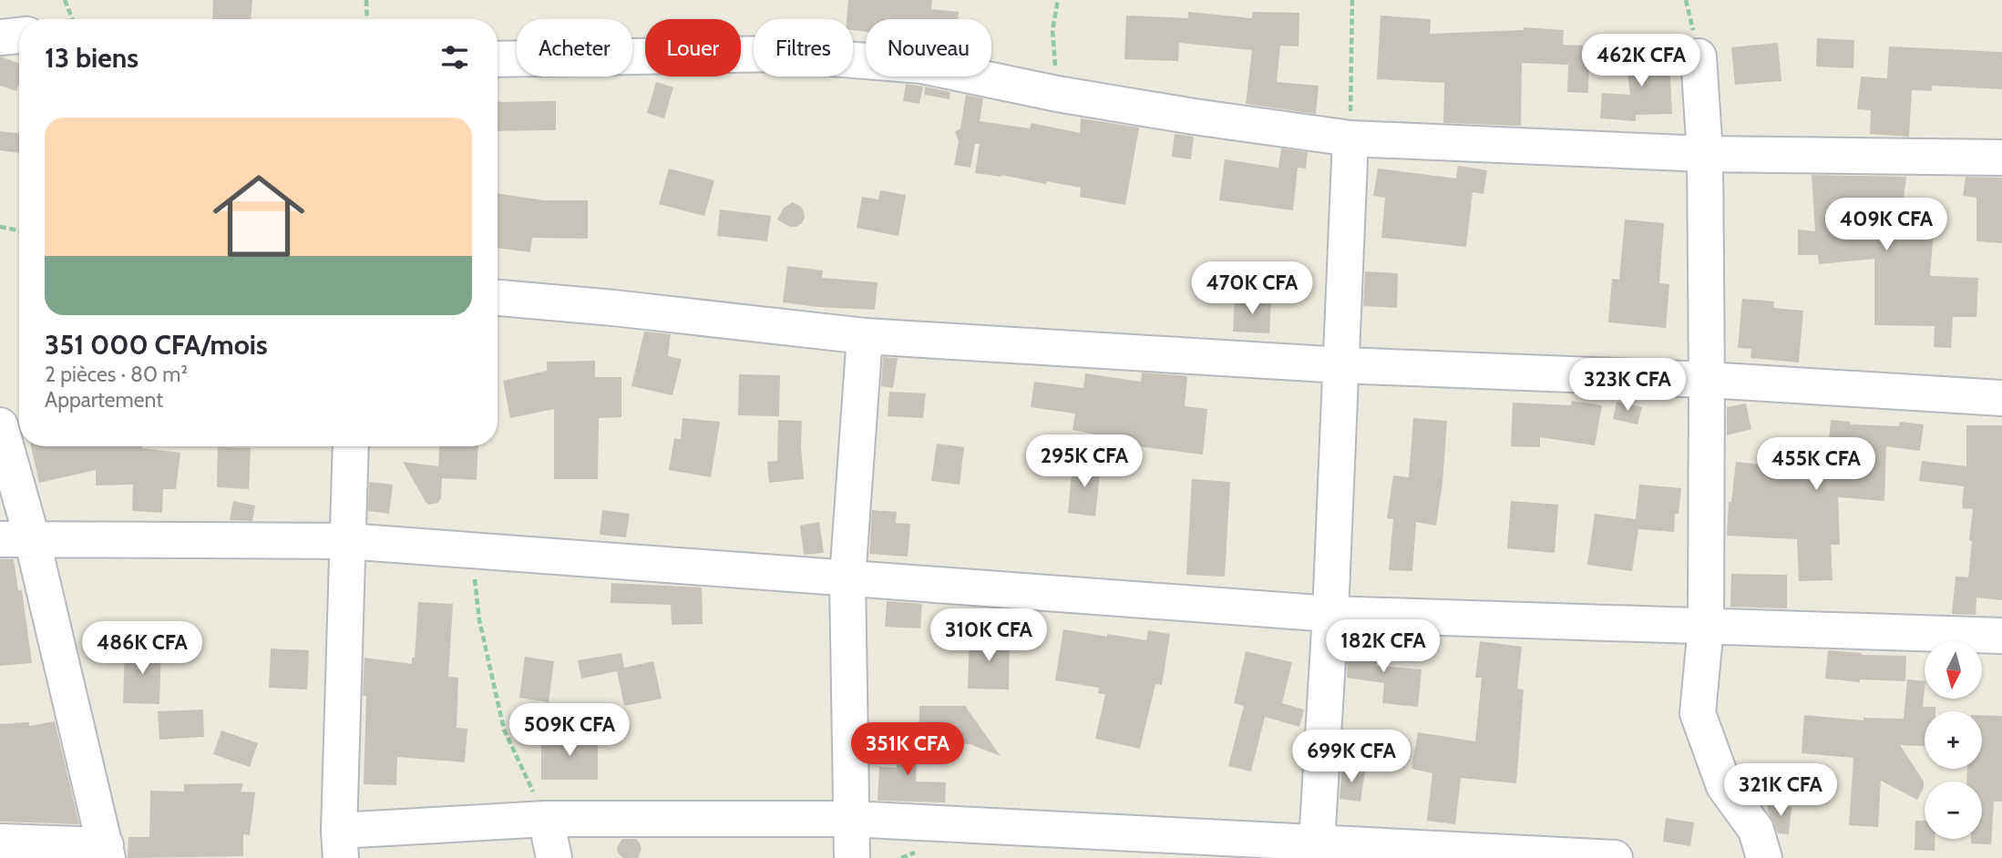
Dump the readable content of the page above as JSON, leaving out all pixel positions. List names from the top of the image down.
{
  "north": "bottom",
  "page": {
    "chip": [
      "Acheter",
      "Louer",
      "Filtres",
      "Nouveau"
    ],
    "heading": "13 biens",
    "price": [
      "462K CFA",
      "409K CFA",
      "470K CFA",
      "323K CFA",
      "295K CFA",
      "455K CFA",
      "310K CFA",
      "182K CFA",
      "486K CFA",
      "509K CFA",
      "351K CFA",
      "699K CFA",
      "321K CFA"
    ],
    "list": [
      {
        "name": "351 000 CFA/mois",
        "note": "2 pièces · 80 m² · Appartement"
      }
    ],
    "map_buttons": ["+", "−"]
  }
}
